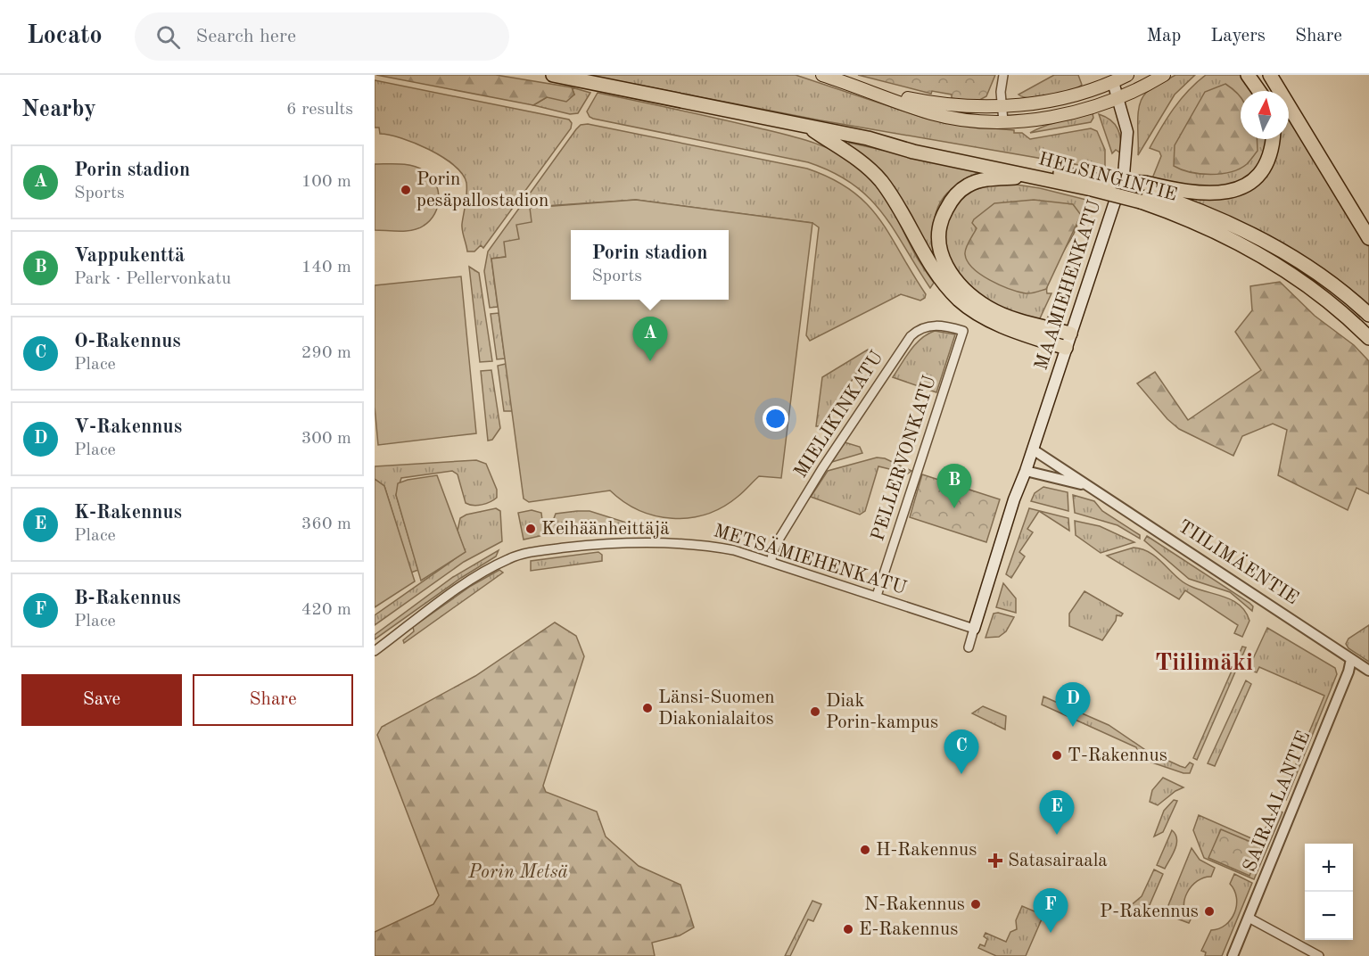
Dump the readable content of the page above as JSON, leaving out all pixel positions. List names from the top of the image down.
{
  "streets": {
    "highway": ["HELSINGINTIE"],
    "main road": ["MAAMIEHENKATU"],
    "street": [
      "MIELIKINKATU",
      "PELLERVONKATU",
      "METSÄMIEHENKATU",
      "TIILIMÄENTIE",
      "SAIRAALANTIE"
    ]
  },
  "crossings": [
    ["MAAMIEHENKATU", "TIILIMÄENTIE"],
    ["MIELIKINKATU", "PELLERVONKATU"],
    ["MIELIKINKATU", "METSÄMIEHENKATU"],
    ["PELLERVONKATU", "METSÄMIEHENKATU"],
    ["TIILIMÄENTIE", "SAIRAALANTIE"]
  ],
  "districts": ["Tiilimäki"],
  "parks": ["Porin Metsä"],
  "places": {
    "other": [
      "Porin pesäpallostadion",
      "Keihäänheittäjä",
      "Länsi-Suomen Diakonialaitos",
      "Diak Porin-kampus",
      "T-Rakennus",
      "H-Rakennus",
      "N-Rakennus",
      "P-Rakennus",
      "E-Rakennus"
    ],
    "health": ["Satasairaala"]
  },
  "north": "top",
  "page": {
    "header": "Locato",
    "search": "Search here",
    "nav": ["Map", "Layers", "Share"],
    "heading": ["Nearby", "6 results"],
    "list": [
      {
        "mark": "A",
        "name": "Porin stadion",
        "note": "Sports",
        "value": "100 m"
      },
      {
        "mark": "B",
        "name": "Vappukenttä",
        "note": "Park · Pellervonkatu",
        "value": "140 m"
      },
      {
        "mark": "C",
        "name": "O-Rakennus",
        "note": "Place",
        "value": "290 m"
      },
      {
        "mark": "D",
        "name": "V-Rakennus",
        "note": "Place",
        "value": "300 m"
      },
      {
        "mark": "E",
        "name": "K-Rakennus",
        "note": "Place",
        "value": "360 m"
      },
      {
        "mark": "F",
        "name": "B-Rakennus",
        "note": "Place",
        "value": "420 m"
      }
    ],
    "popup": ["Porin stadion", "Sports"],
    "pins": [
      "A",
      "B",
      "D",
      "C",
      "E",
      "F"
    ],
    "buttons": ["Save", "Share"],
    "map_buttons": ["+", "−"]
  }
}
